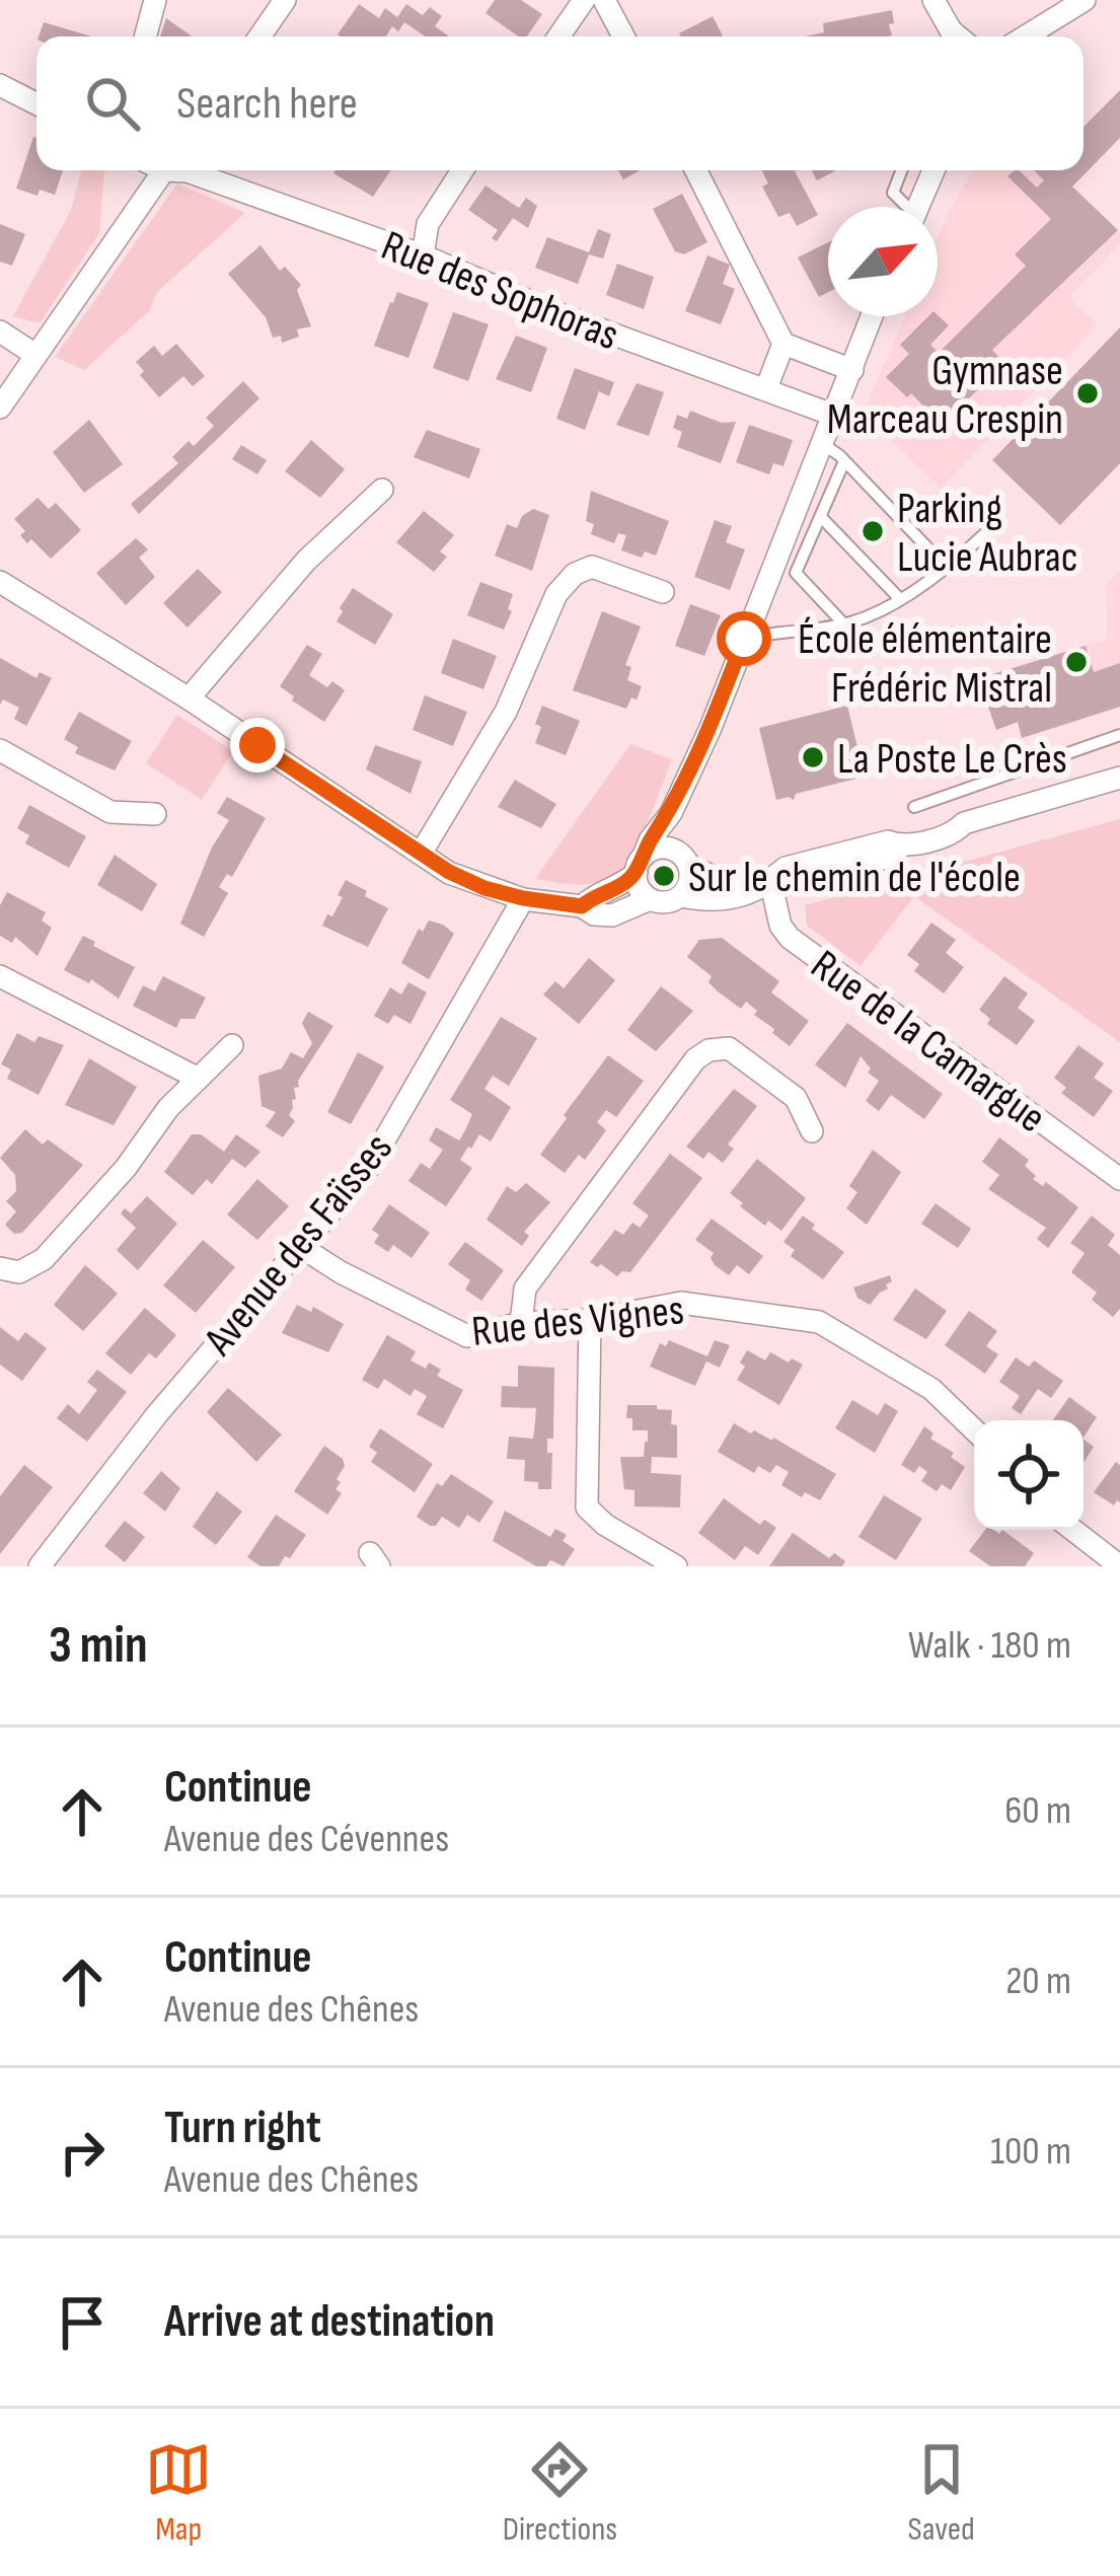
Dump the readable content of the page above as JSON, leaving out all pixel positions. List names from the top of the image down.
{
  "streets": {
    "street": [
      "Rue des Sophoras",
      "Rue de la Camargue",
      "Avenue des Faïsses",
      "Rue des Vignes"
    ]
  },
  "crossings": [
    ["Avenue des Faïsses", "Rue des Vignes"]
  ],
  "places": [
    "Gymnase Marceau Crespin",
    "Parking Lucie Aubrac",
    "École élémentaire Frédéric Mistral",
    "La Poste Le Crès",
    "Sur le chemin de l'école"
  ],
  "north": "top right",
  "page": {
    "search": "Search here",
    "heading": ["3 min", "Walk · 180 m"],
    "list": [
      ["Continue", "Avenue des Cévennes", "60 m"],
      ["Continue", "Avenue des Chênes", "20 m"],
      ["Turn right", "Avenue des Chênes", "100 m"],
      "Arrive at destination"
    ],
    "nav": ["Map", "Directions", "Saved"]
  }
}
